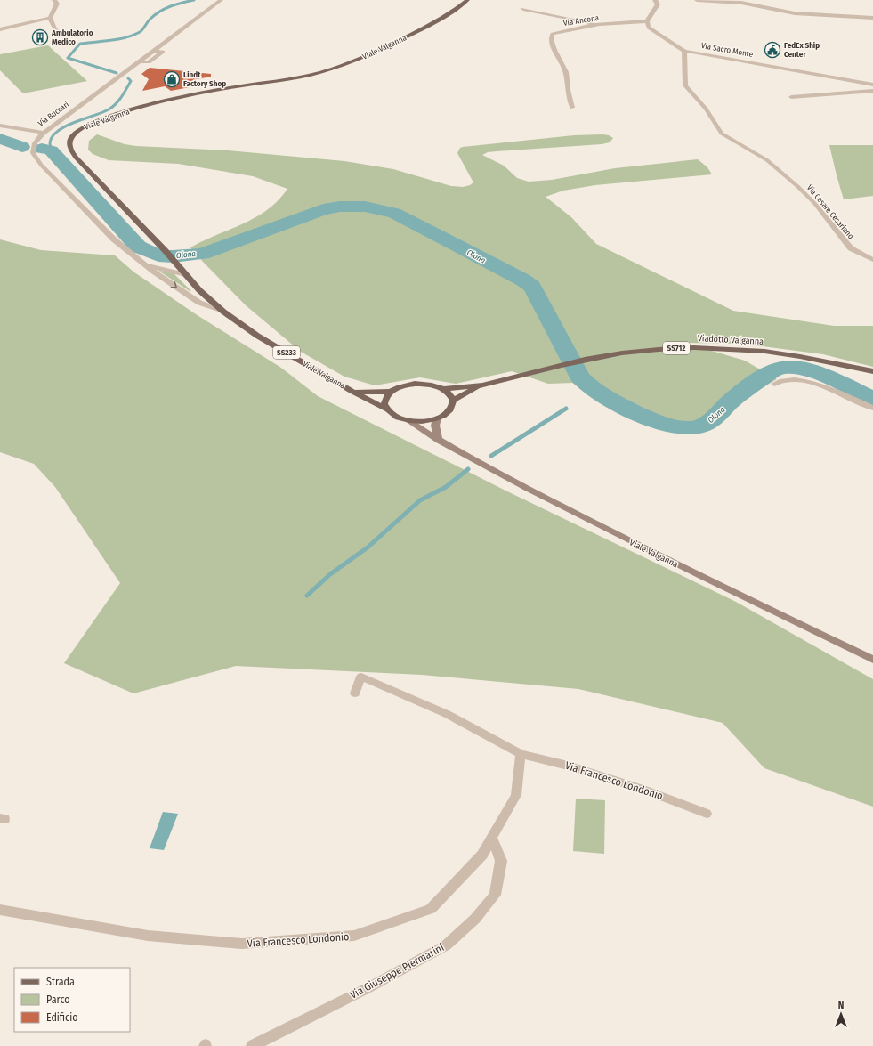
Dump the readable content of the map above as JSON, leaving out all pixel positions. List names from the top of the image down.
{
  "streets": {
    "main road": [
      "Viale Valganna",
      "Viadotto Valganna",
      "SS712",
      "SS233"
    ],
    "street": [
      "Via Ancona",
      "Via Sacro Monte",
      "Via Buccari",
      "Via Cesare Cesariano",
      "Via Francesco Londonio",
      "Via Giuseppe Piermarini"
    ]
  },
  "crossings": [
    ["Viale Valganna", "Via Buccari"],
    ["Viale Valganna", "SS712"],
    ["Via Sacro Monte", "Via Cesare Cesariano"],
    ["Viadotto Valganna", "SS712"],
    ["Via Francesco Londonio", "Via Giuseppe Piermarini"]
  ],
  "water": ["Olona"],
  "places": {
    "building": ["Ambulatorio Medico"],
    "public building": ["FedEx Ship Center"],
    "shop": ["Lindt Factory Shop"]
  },
  "legend": ["Strada", "Parco", "Edificio"],
  "north": "top"
}
